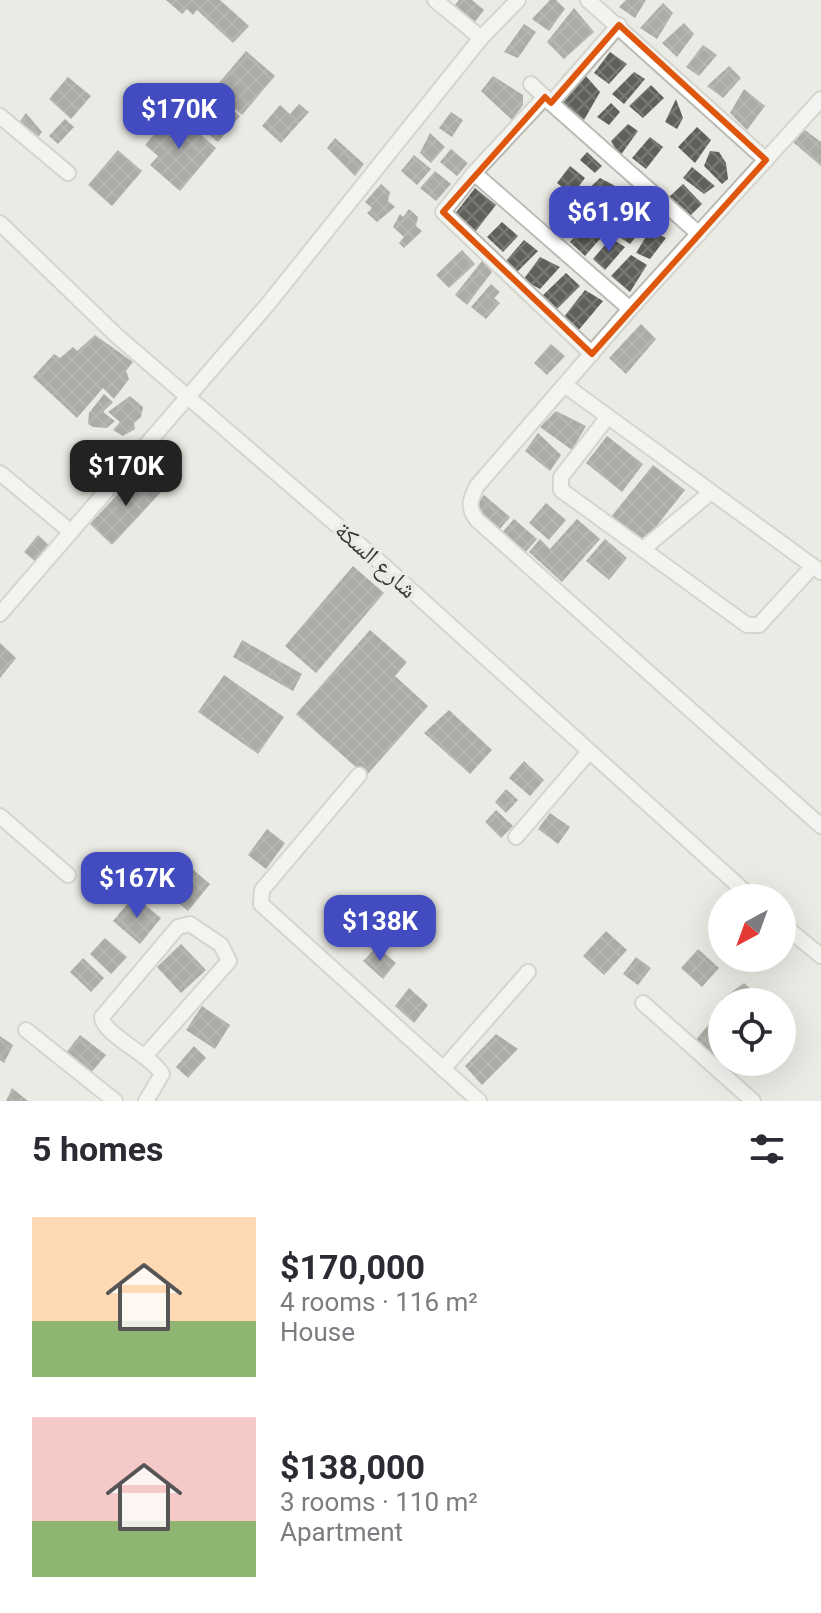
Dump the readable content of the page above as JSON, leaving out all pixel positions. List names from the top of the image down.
{
  "streets": {
    "street": ["شارع السكة"]
  },
  "north": "bottom left",
  "page": {
    "price": [
      "$170K",
      "$61.9K",
      "$170K",
      "$167K",
      "$138K"
    ],
    "heading": "5 homes",
    "list": [
      {
        "name": "$170,000",
        "note": "4 rooms · 116 m² · House"
      },
      {
        "name": "$138,000",
        "note": "3 rooms · 110 m² · Apartment"
      }
    ]
  }
}
